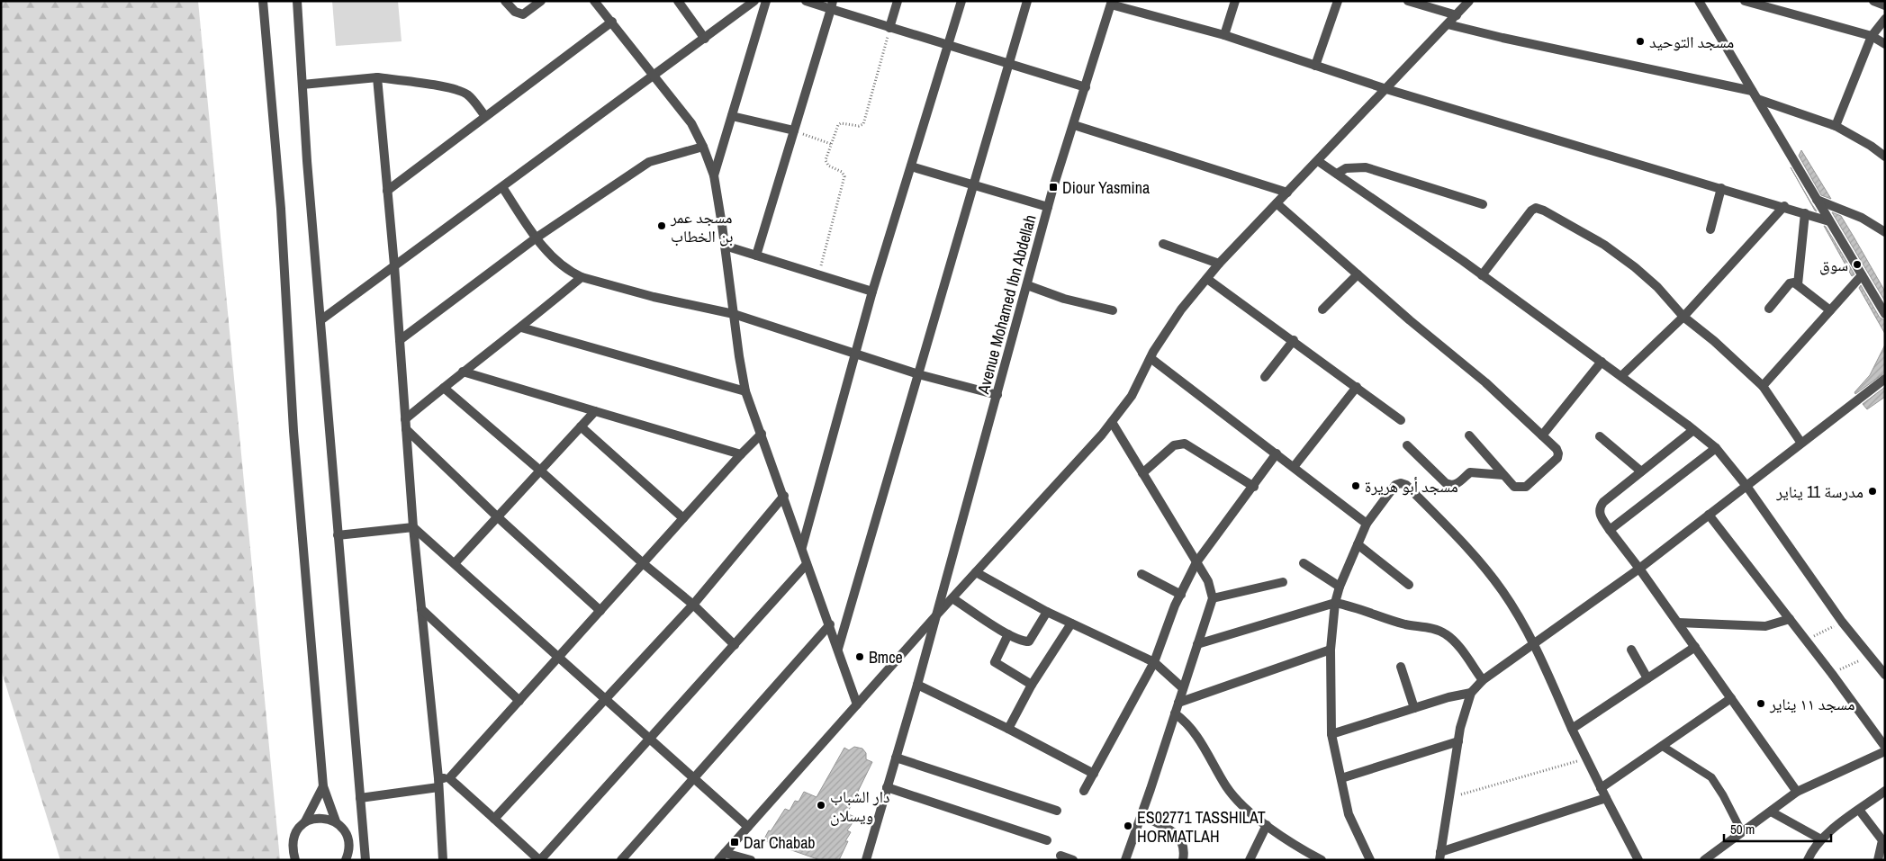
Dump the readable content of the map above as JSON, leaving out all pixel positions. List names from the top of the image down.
{
  "streets": {
    "street": ["Avenue Mohamed Ibn Abdellah"]
  },
  "places": {
    "other": [
      "مسجد التوحيد",
      "مسجد عمر بن الخطاب",
      "سوق",
      "مسجد أبو هريرة",
      "مدرسة 11 يناير",
      "Bmce",
      "مسجد ١١ يناير",
      "دار الشباب ويسلان",
      "ES02771 TASSHILAT HORMATLAH"
    ],
    "transit": ["Diour Yasmina", "Dar Chabab"]
  },
  "scale_bar": "50 m"
}
